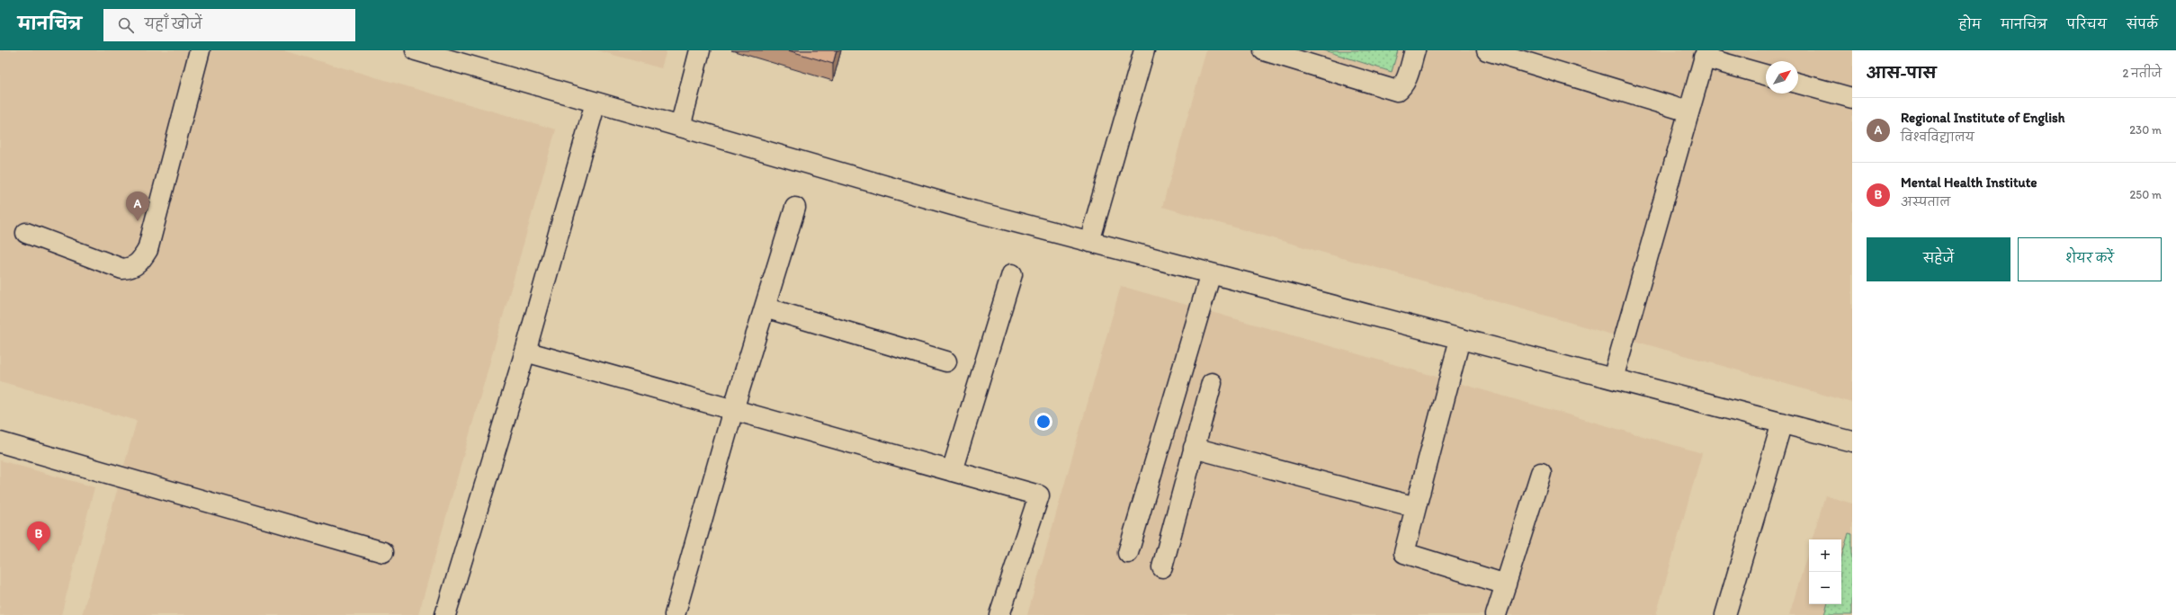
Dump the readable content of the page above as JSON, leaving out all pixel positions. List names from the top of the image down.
{
  "north": "top right",
  "page": {
    "header": "मानचित्र",
    "search": "यहाँ खोजें",
    "nav": [
      "होम",
      "मानचित्र",
      "परिचय",
      "संपर्क"
    ],
    "heading": ["आस-पास", "2 नतीजे"],
    "list": [
      {
        "mark": "A",
        "name": "Regional Institute of English",
        "note": "विश्वविद्यालय",
        "value": "230 m"
      },
      {
        "mark": "B",
        "name": "Mental Health Institute",
        "note": "अस्पताल",
        "value": "250 m"
      }
    ],
    "pins": ["A", "B"],
    "buttons": ["सहेजें", "शेयर करें"],
    "map_buttons": ["+", "−"]
  }
}
